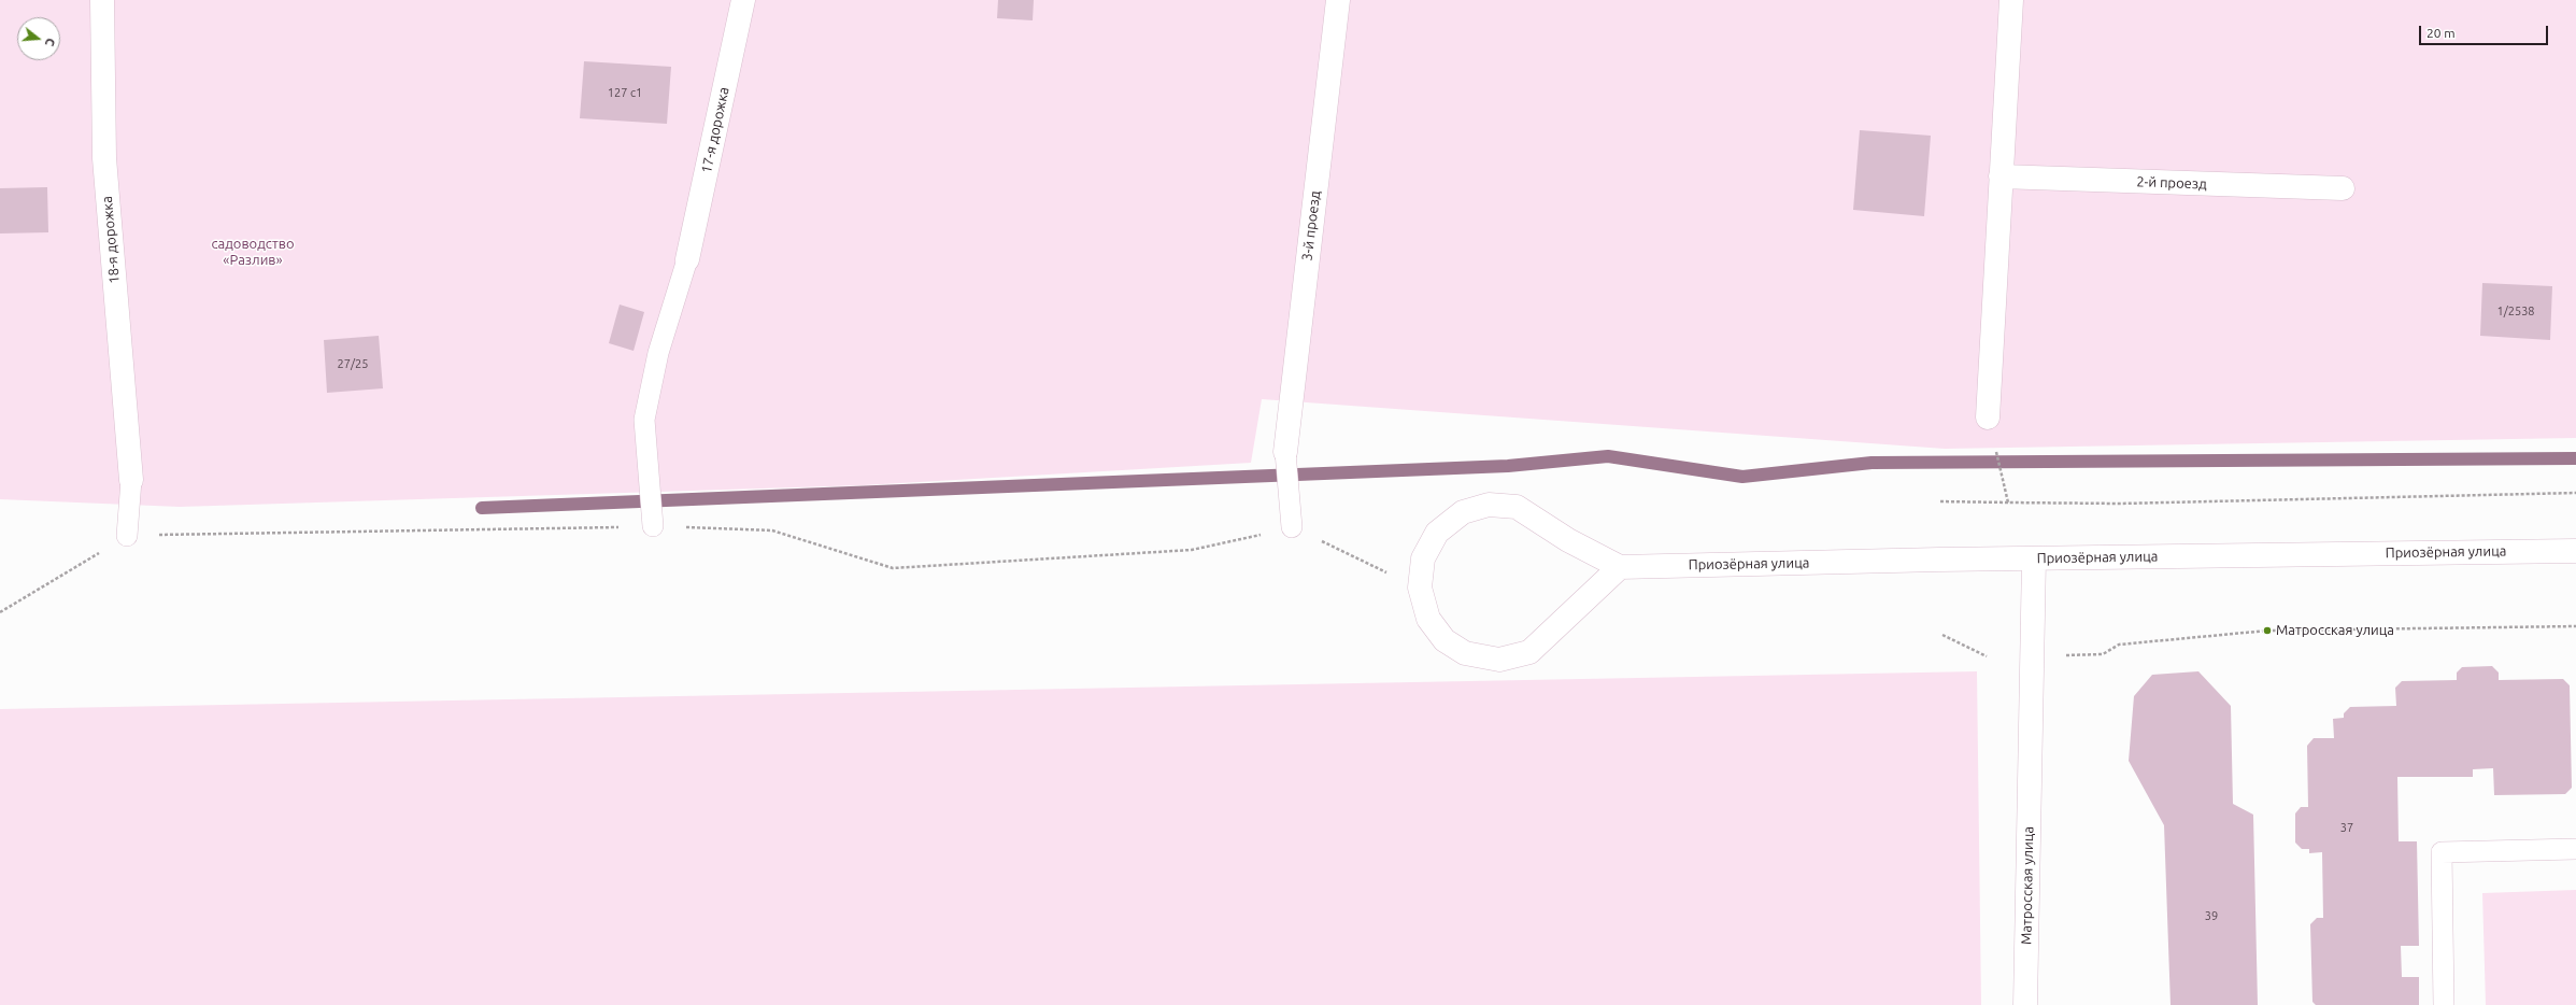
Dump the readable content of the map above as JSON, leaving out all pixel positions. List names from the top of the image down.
{
  "streets": {
    "street": [
      "17-я дорожка",
      "2-й проезд",
      "3-й проезд",
      "18-я дорожка",
      "Приозёрная улица",
      "Матросская улица"
    ]
  },
  "crossings": [
    ["Приозёрная улица", "Матросская улица"]
  ],
  "parks": ["садоводство «Разлив»"],
  "places": ["Матросская улица"],
  "house_numbers": [
    "127 с1",
    "1/2538",
    "27/25",
    "37",
    "39"
  ],
  "scale_bar": "20 m",
  "north": "right"
}
